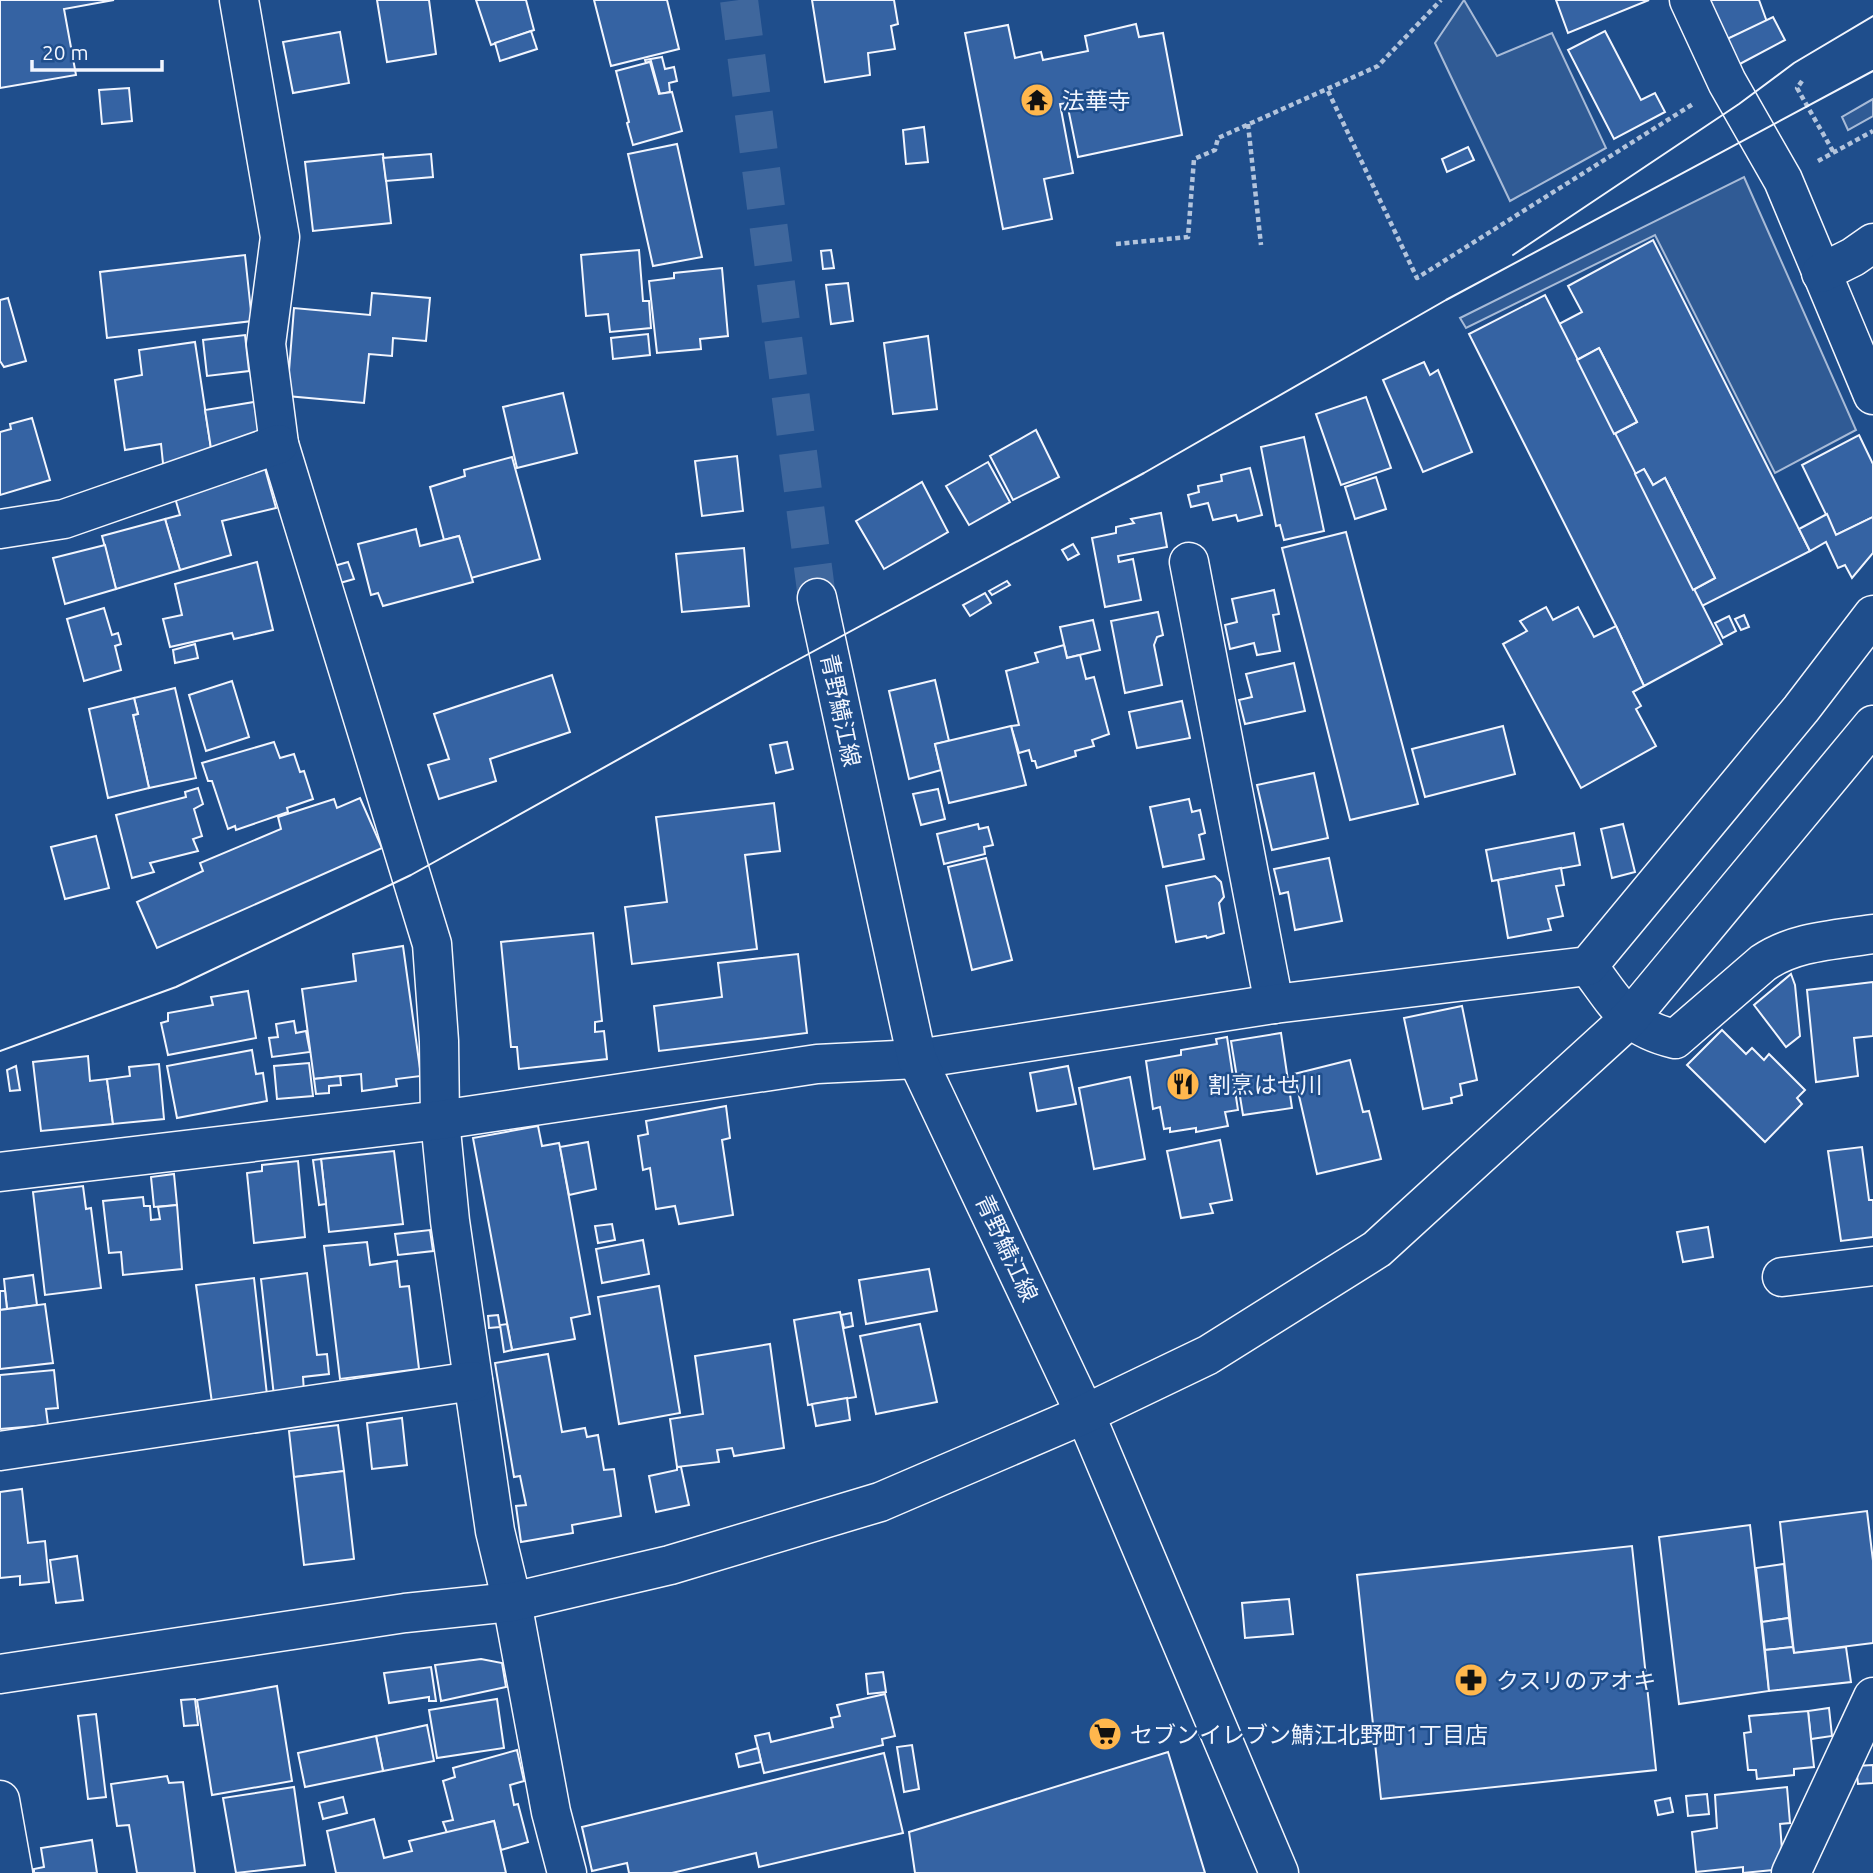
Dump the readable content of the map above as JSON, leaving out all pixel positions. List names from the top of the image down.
{
  "streets": {
    "street": ["青野鯖江線"]
  },
  "places": {
    "temple": ["法華寺"],
    "restaurant": ["割烹はせ川"],
    "pharmacy": ["クスリのアオキ"],
    "supermarket": ["セブンイレブン鯖江北野町1丁目店"]
  },
  "scale_bar": "20 m"
}
